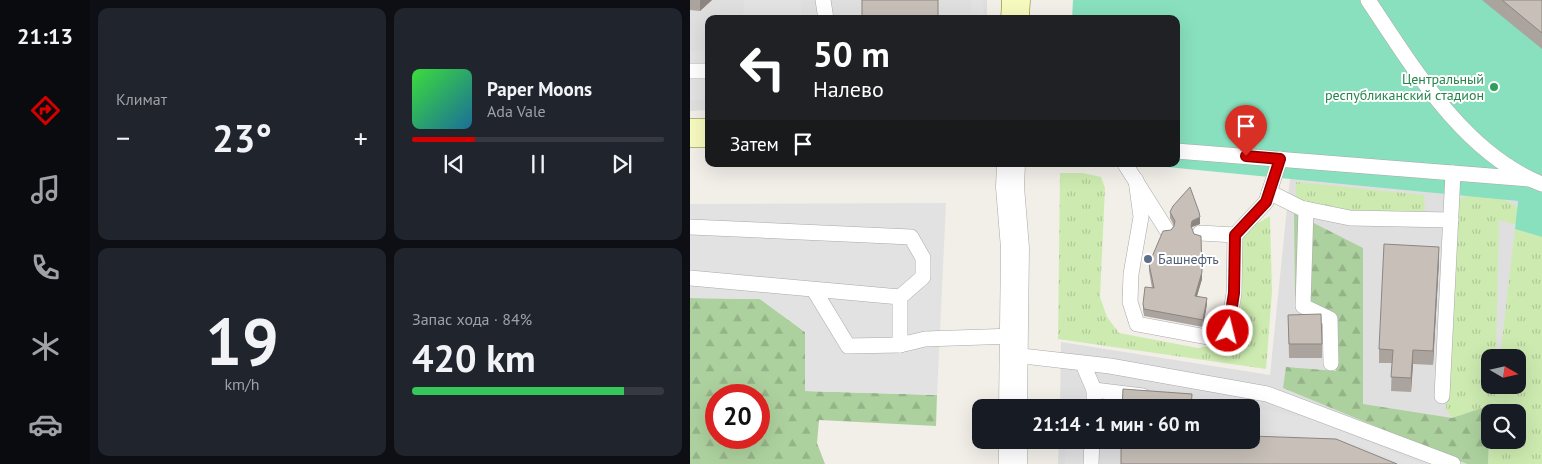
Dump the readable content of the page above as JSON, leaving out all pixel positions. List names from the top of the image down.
{
  "places": ["Центральный республиканский стадион", "Башнефть"],
  "north": "right",
  "page": {
    "tabs": "21:13",
    "tile": [
      "Климат",
      ["19", "km/h"],
      ["Запас хода · 84%", "420 km"]
    ],
    "turn": ["50 m", "Налево"],
    "song": ["Paper Moons", "Ada Vale"],
    "heat": ["−", "23°", "+"],
    "then": "Затем",
    "limit": "20",
    "trip": "21:14 · 1 мин · 60 m"
  }
}
